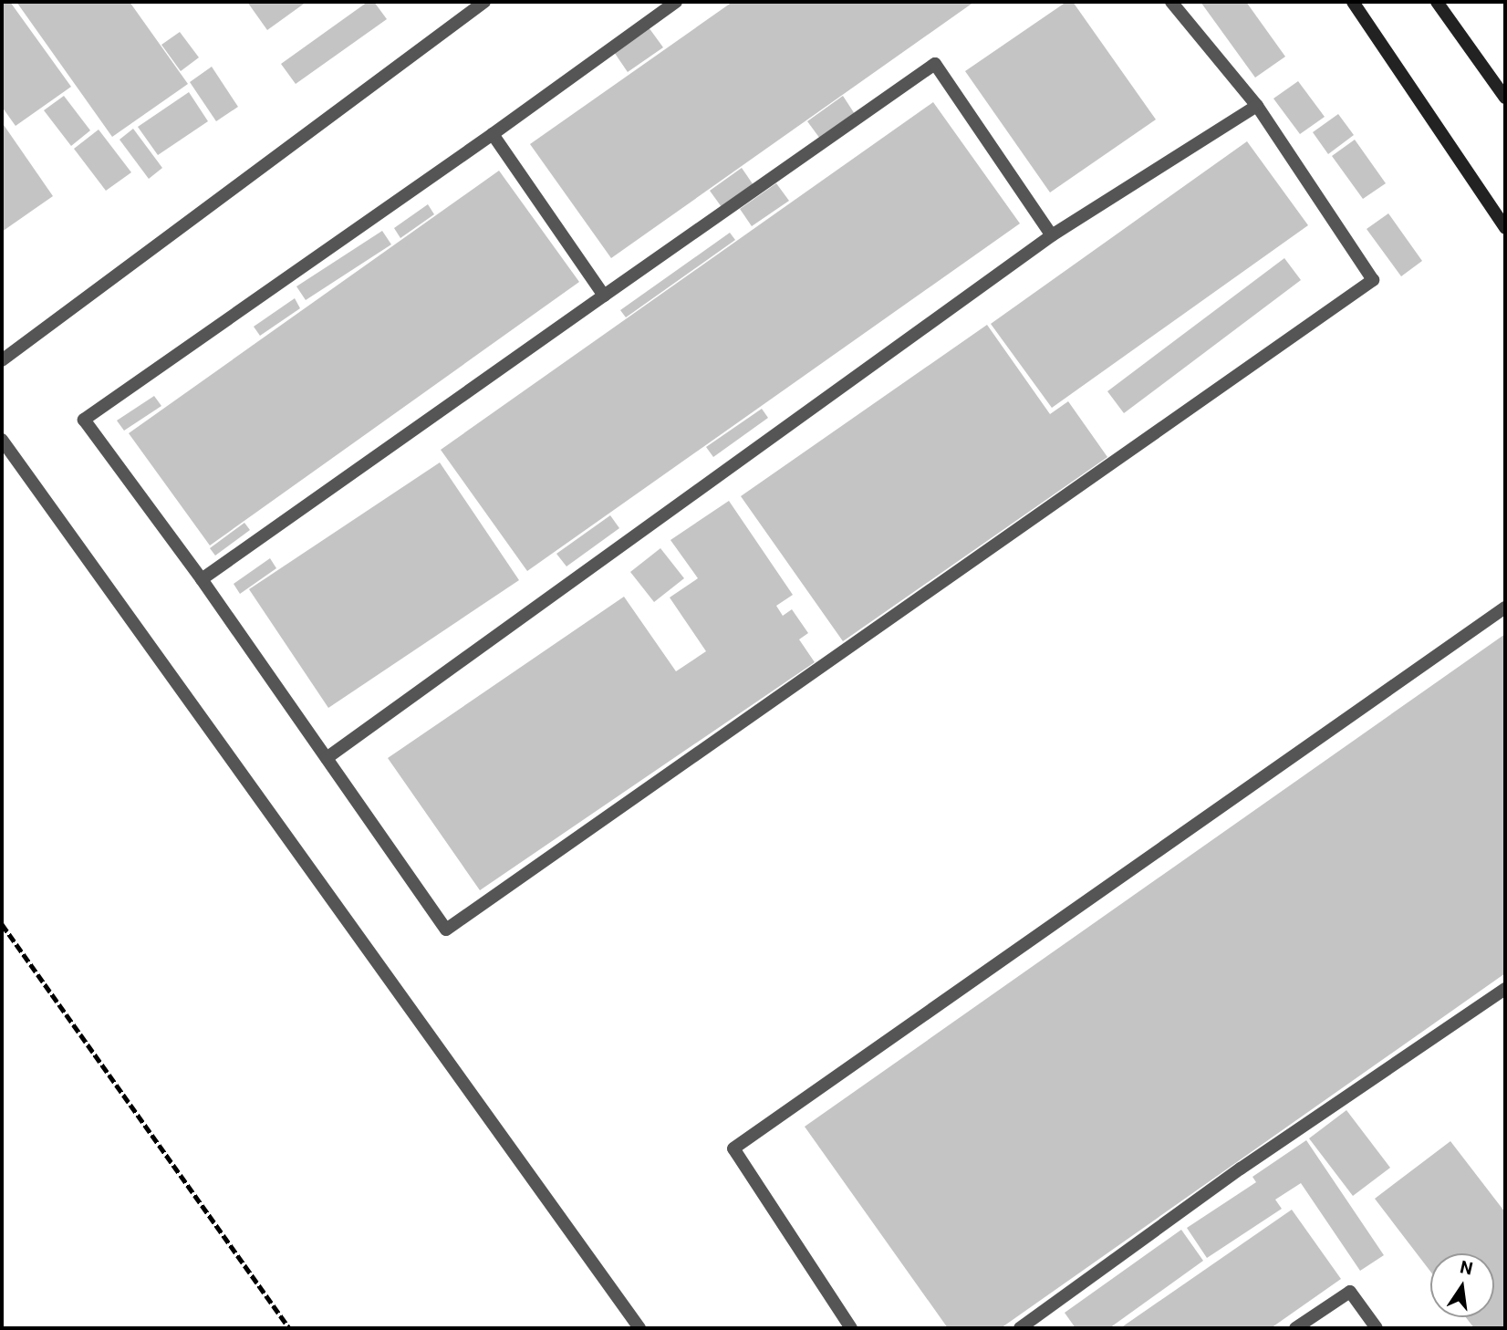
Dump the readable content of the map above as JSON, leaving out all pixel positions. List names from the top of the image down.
{
  "north": "top"
}
